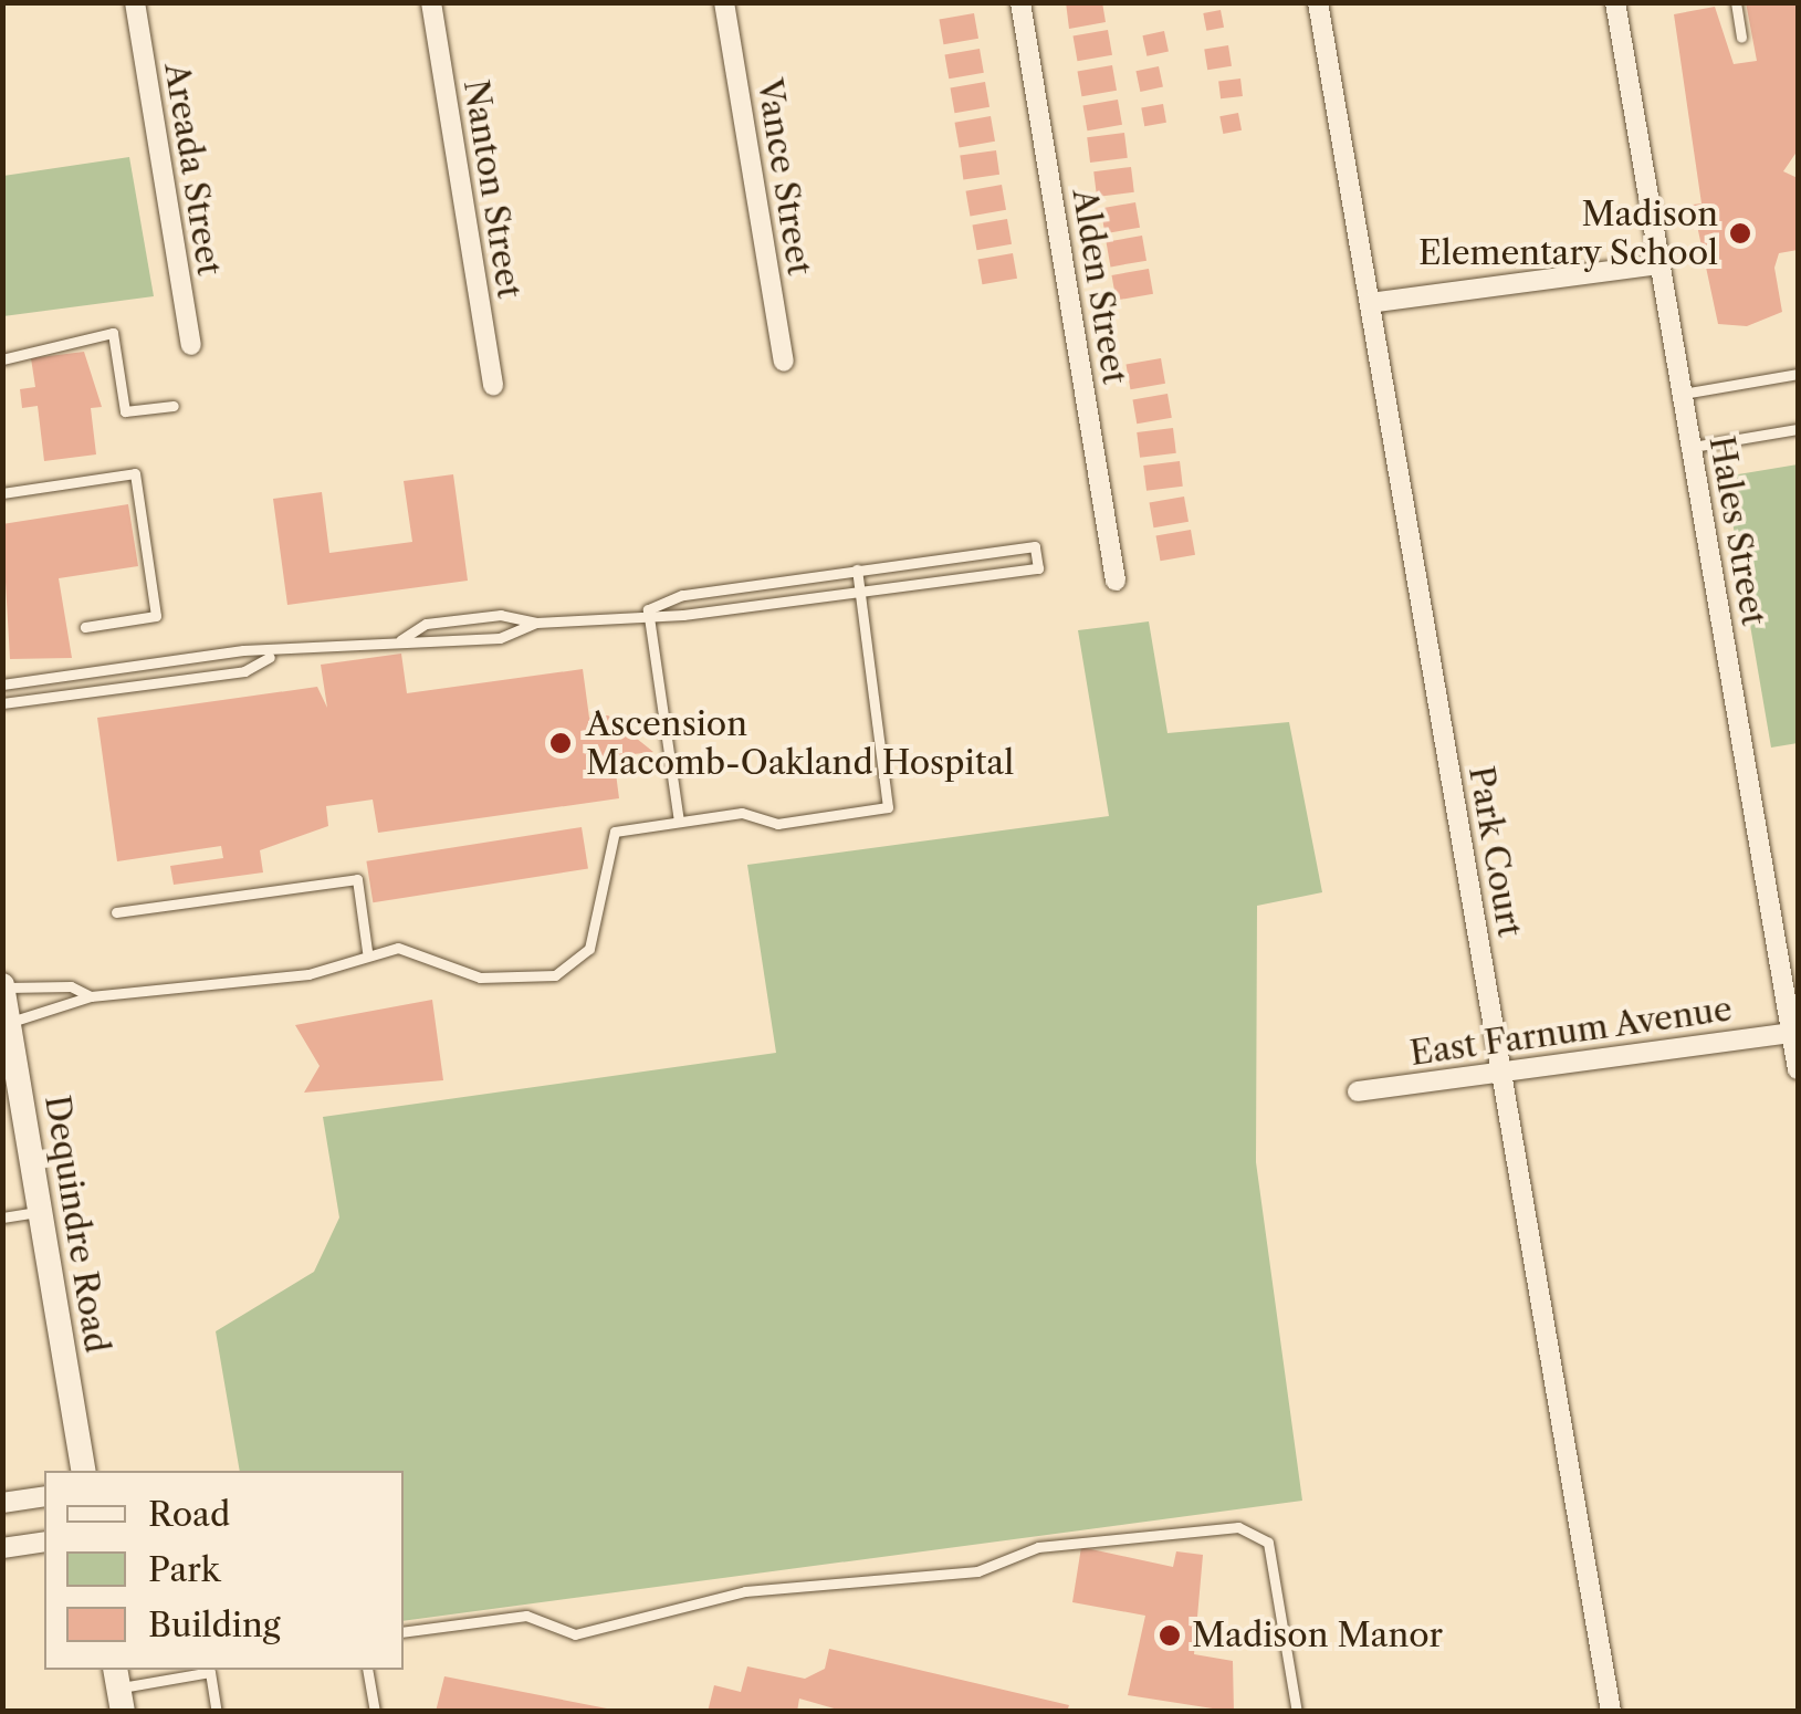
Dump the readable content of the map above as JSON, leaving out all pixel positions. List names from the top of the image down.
{
  "streets": {
    "main road": ["Dequindre Road"],
    "street": [
      "Areada Street",
      "Vance Street",
      "Nanton Street",
      "Alden Street",
      "Hales Street",
      "Park Court",
      "East Farnum Avenue"
    ]
  },
  "crossings": [
    ["Hales Street", "East Farnum Avenue"],
    ["Park Court", "East Farnum Avenue"]
  ],
  "places": ["Madison Elementary School", "Ascension Macomb-Oakland Hospital", "Madison Manor"],
  "legend": ["Road", "Park", "Building"]
}
